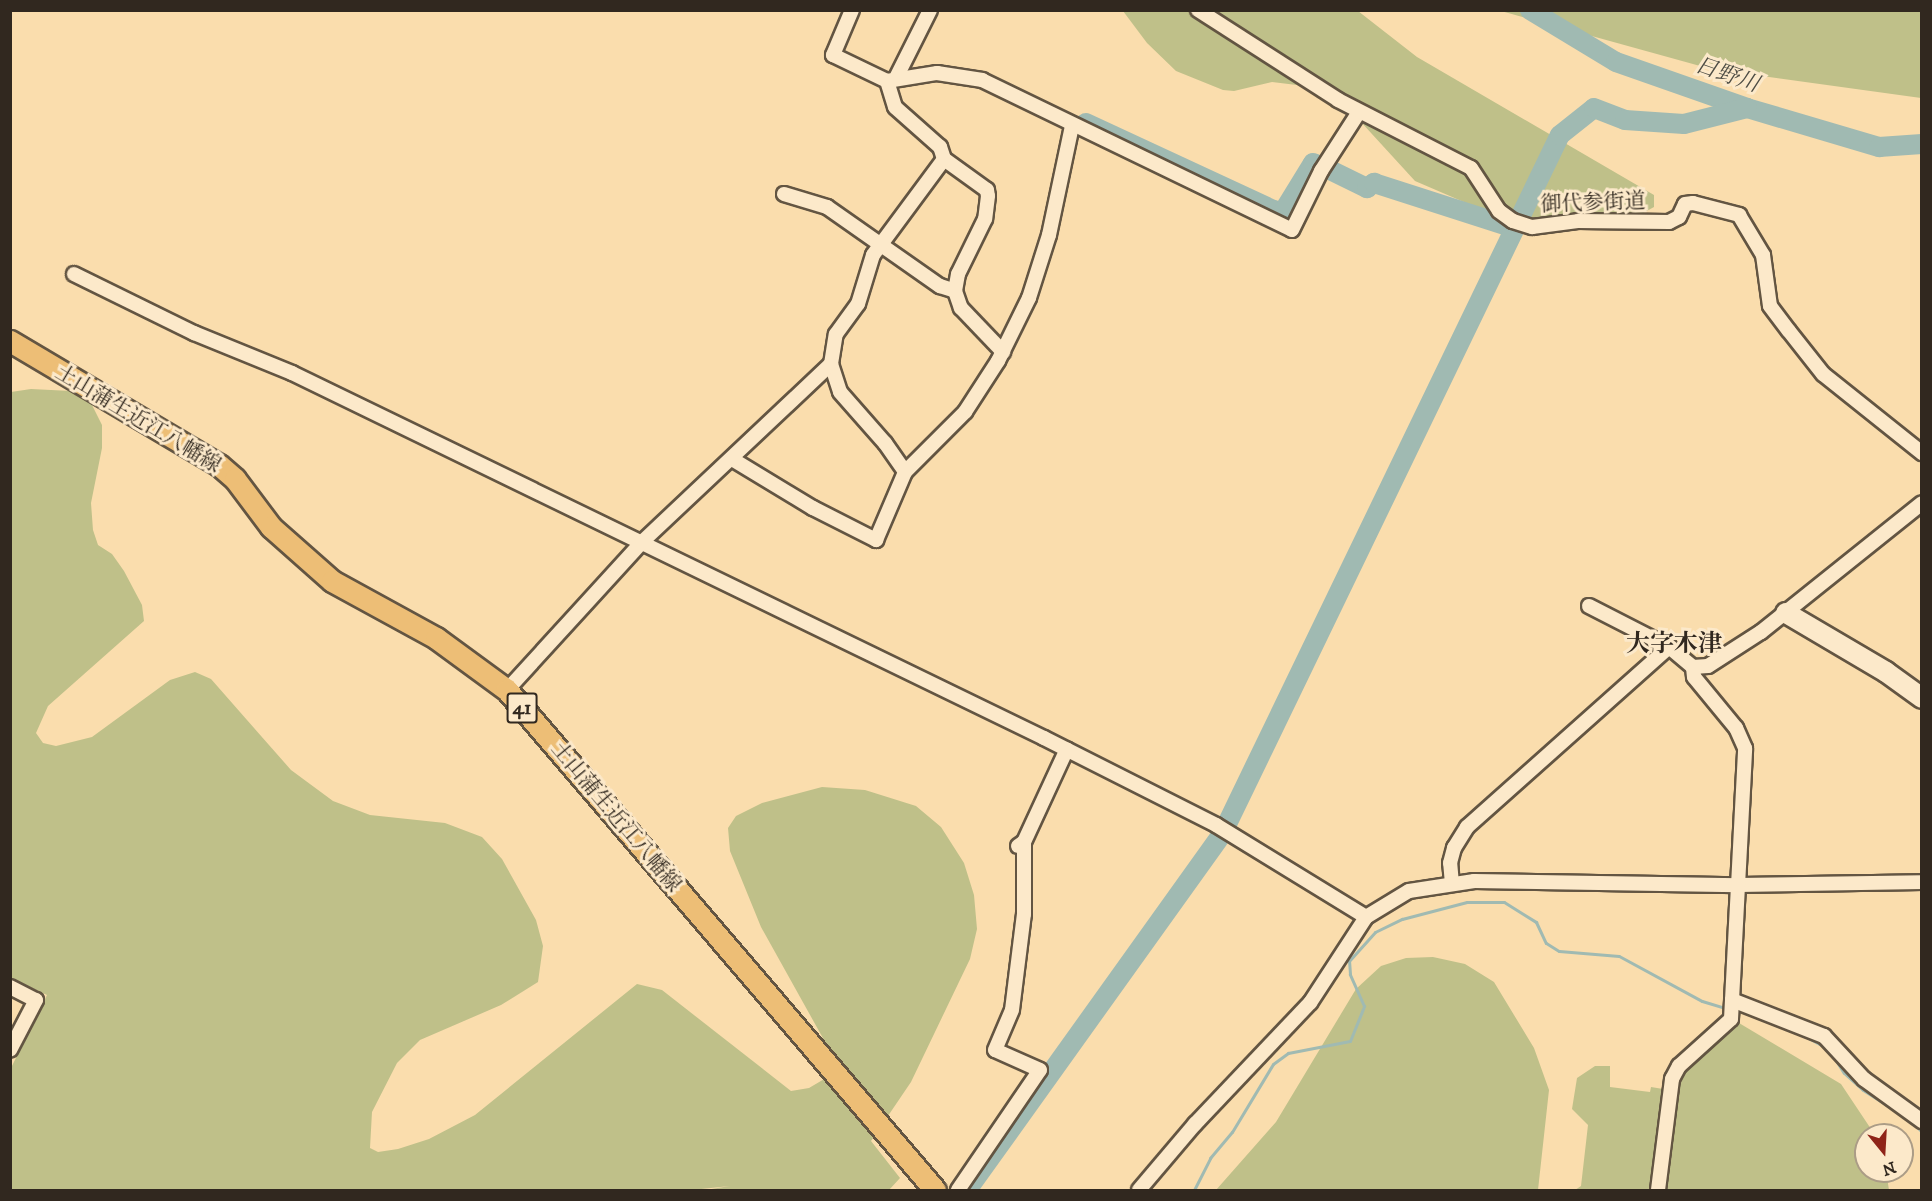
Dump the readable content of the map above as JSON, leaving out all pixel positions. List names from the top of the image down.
{
  "streets": {
    "main road": ["土山蒲生近江八幡線", "41"],
    "street": ["御代参街道"]
  },
  "districts": ["大字木津"],
  "water": ["日野川"],
  "north": "bottom"
}
